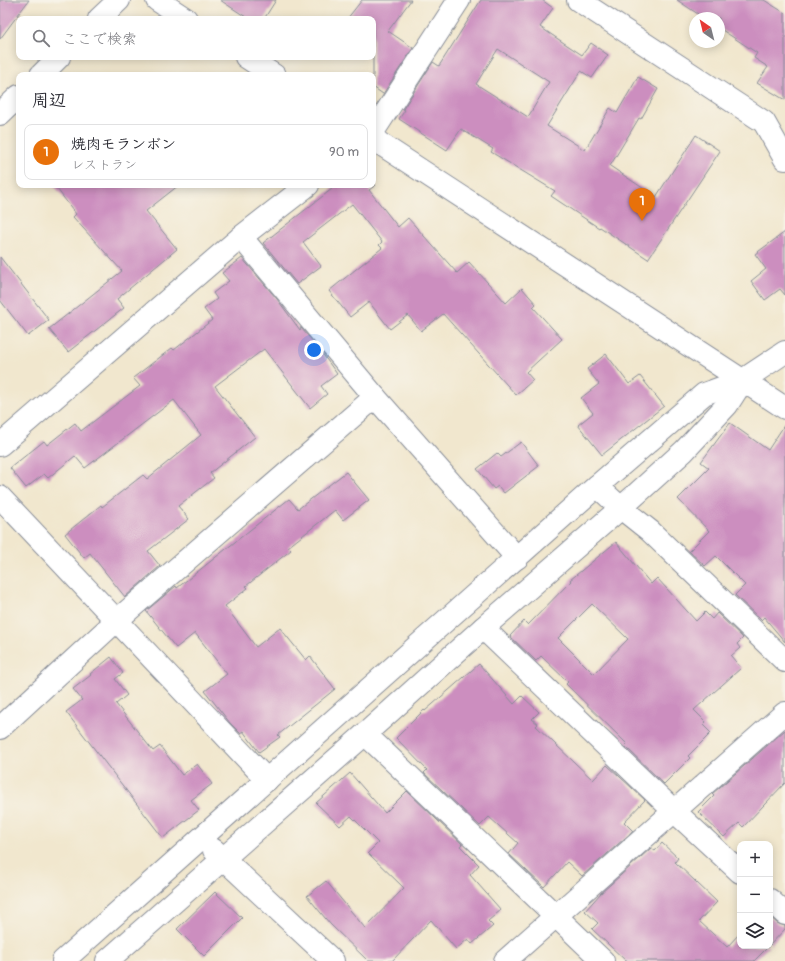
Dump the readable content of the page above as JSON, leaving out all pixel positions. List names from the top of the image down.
{
  "north": "top left",
  "page": {
    "search": "ここで検索",
    "heading": "周辺",
    "list": [
      {
        "mark": "1",
        "name": "焼肉モランボン",
        "note": "レストラン",
        "value": "90 m"
      }
    ],
    "pins": "1",
    "map_buttons": ["+", "−"]
  }
}
